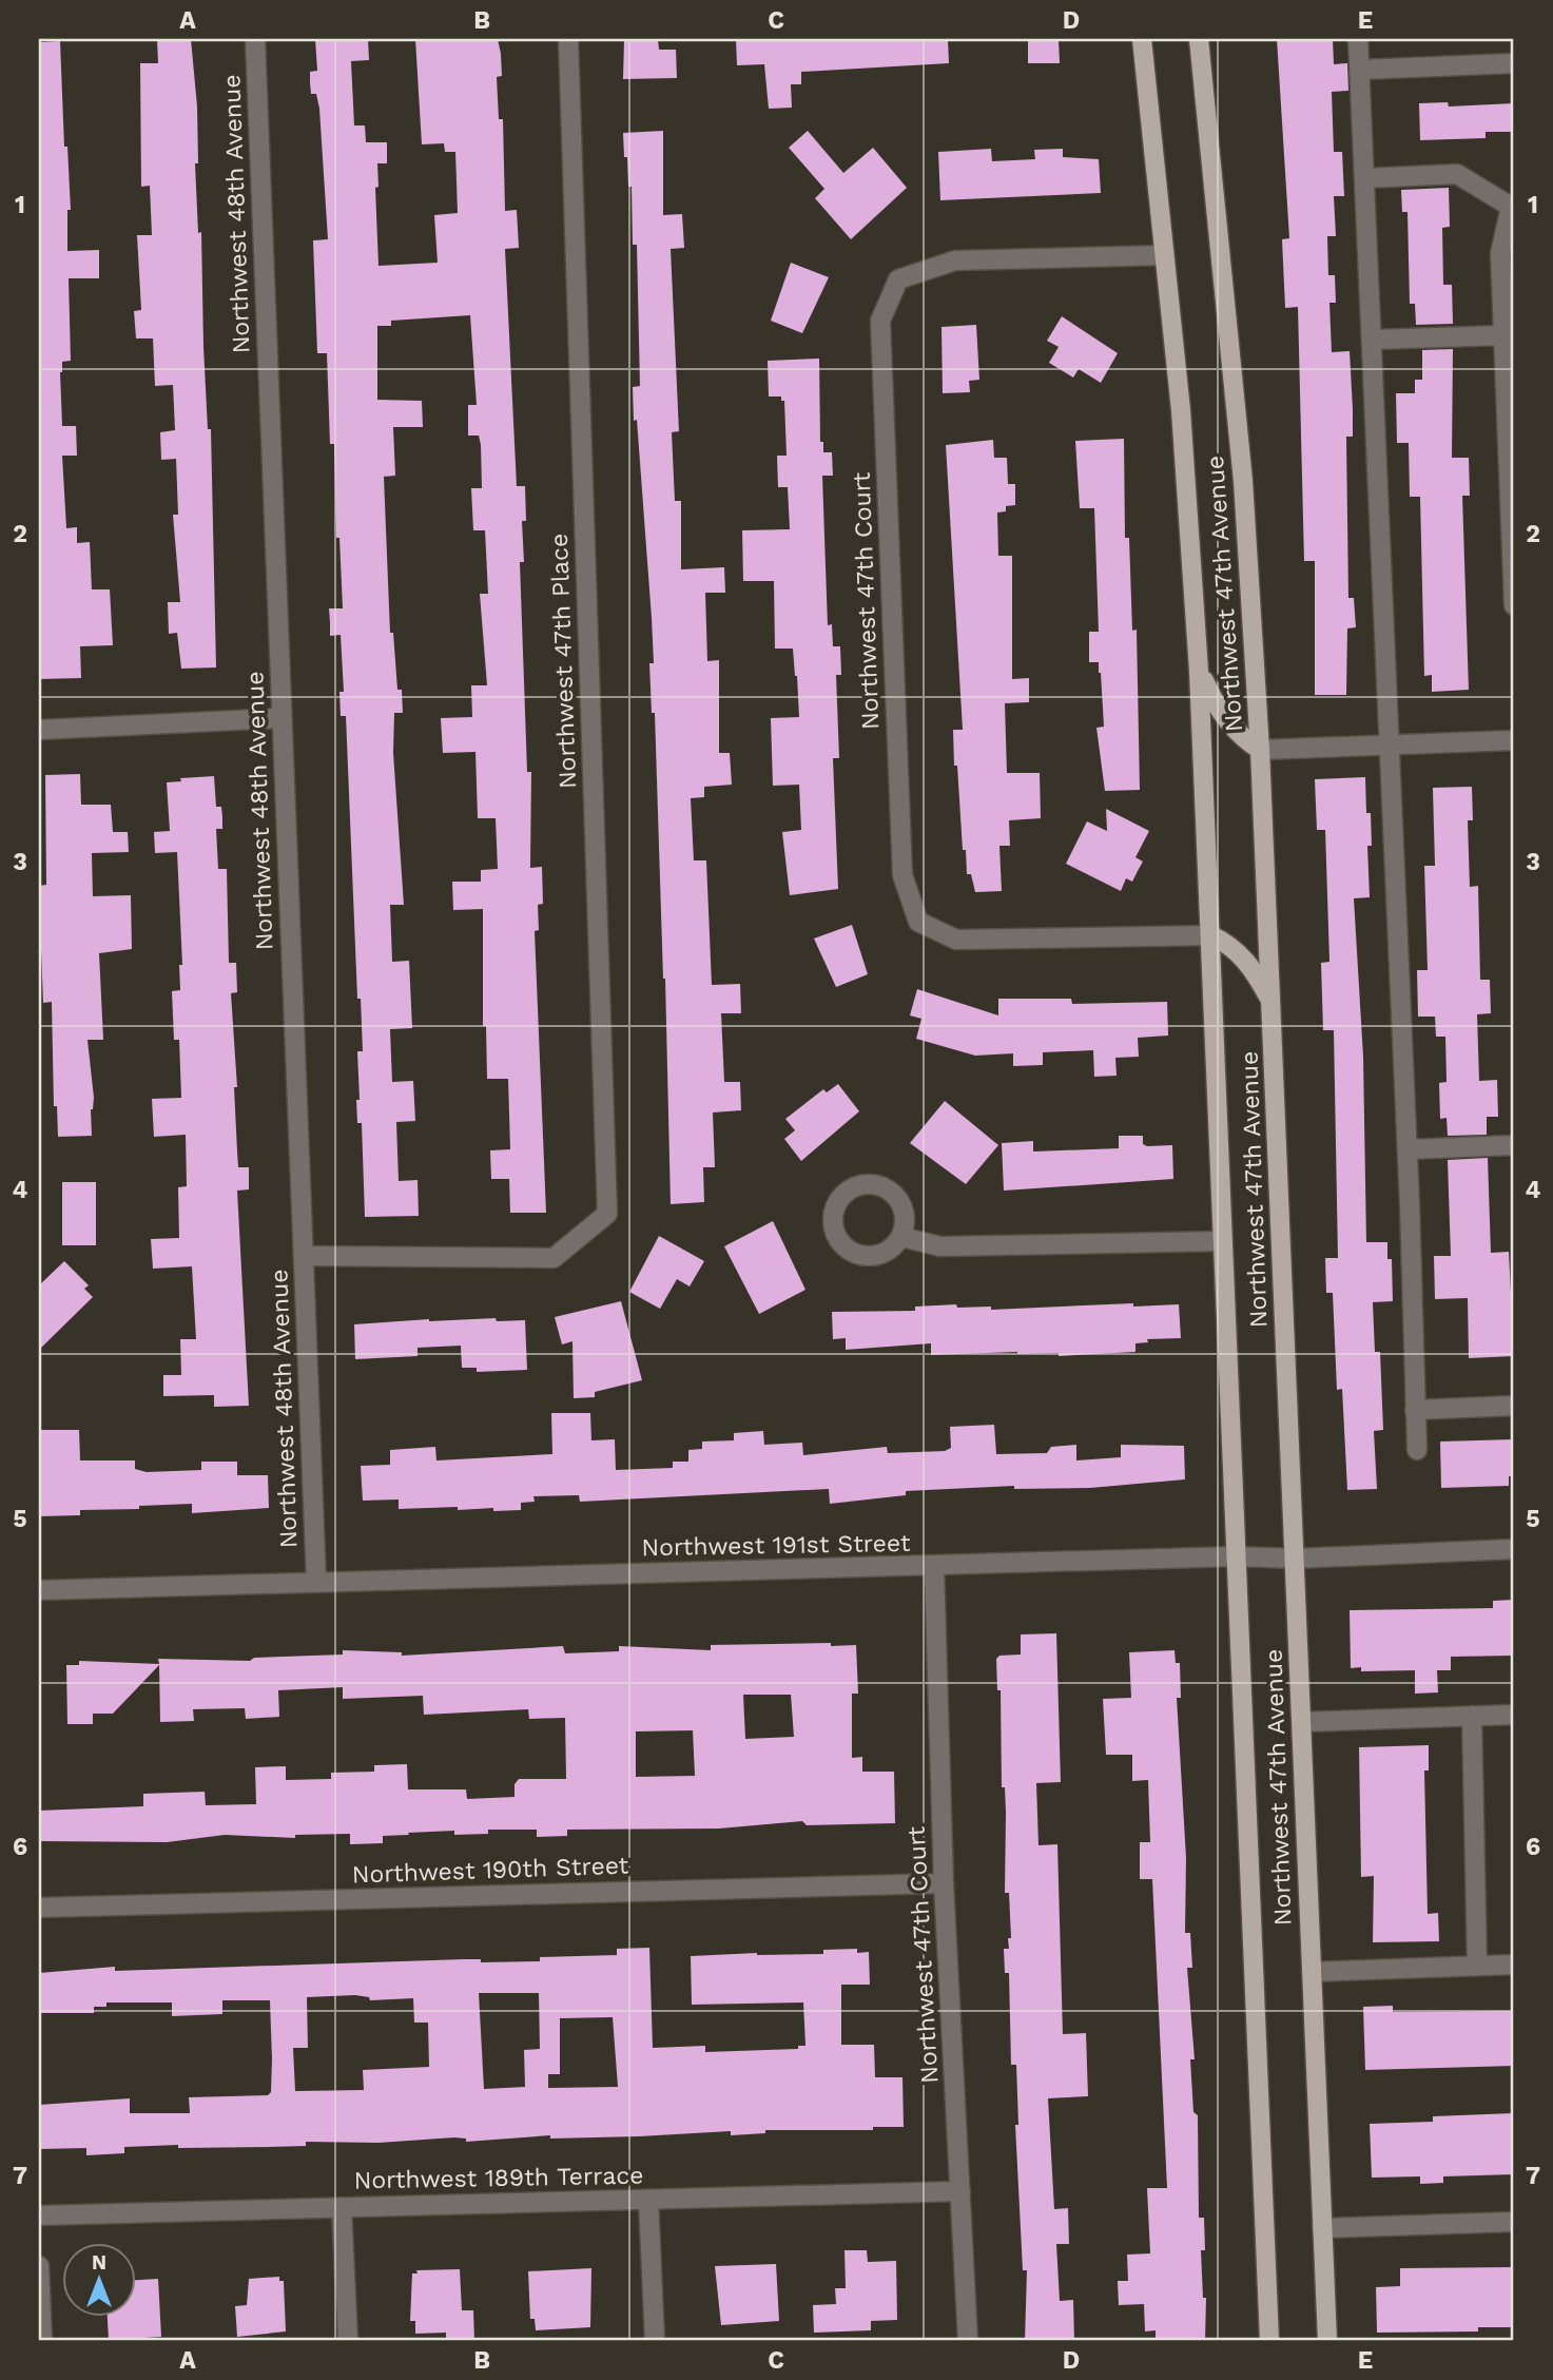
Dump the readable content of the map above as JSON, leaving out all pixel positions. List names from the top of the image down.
{
  "streets": {
    "main road": ["Northwest 47th Avenue"],
    "street": [
      "Northwest 48th Avenue",
      "Northwest 47th Court",
      "Northwest 47th Place",
      "Northwest 191st Street",
      "Northwest 190th Street",
      "Northwest 189th Terrace"
    ]
  },
  "crossings": [
    ["Northwest 48th Avenue", "Northwest 47th Place"],
    ["Northwest 48th Avenue", "Northwest 191st Street"],
    ["Northwest 47th Avenue", "Northwest 47th Court"],
    ["Northwest 47th Avenue", "Northwest 191st Street"],
    ["Northwest 47th Court", "Northwest 191st Street"],
    ["Northwest 47th Court", "Northwest 190th Street"],
    ["Northwest 47th Court", "Northwest 189th Terrace"]
  ],
  "north": "top",
  "grid": {
    "columns": [
      "A",
      "B",
      "C",
      "D",
      "E"
    ],
    "rows": [
      "1",
      "2",
      "3",
      "4",
      "5",
      "6",
      "7"
    ]
  }
}
